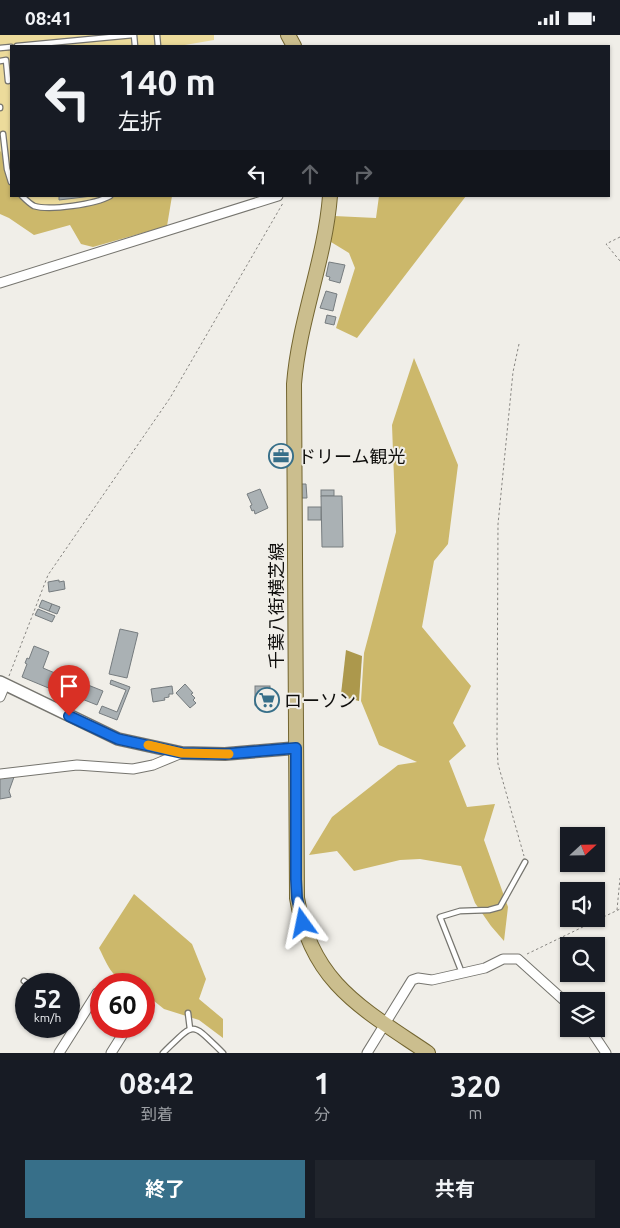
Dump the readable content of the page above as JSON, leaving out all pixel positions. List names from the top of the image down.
{
  "streets": {
    "main road": ["千葉八街横芝線"]
  },
  "places": {
    "office": ["ドリーム観光"],
    "supermarket": ["ローソン"]
  },
  "north": "right",
  "page": {
    "status": "08:41",
    "turn": ["140 m", "左折"],
    "speed": "52 km/h",
    "limit": "60",
    "eta": [
      "08:42",
      "到着",
      "1",
      "分",
      "320",
      "m"
    ],
    "buttons": ["終了", "共有"]
  }
}
